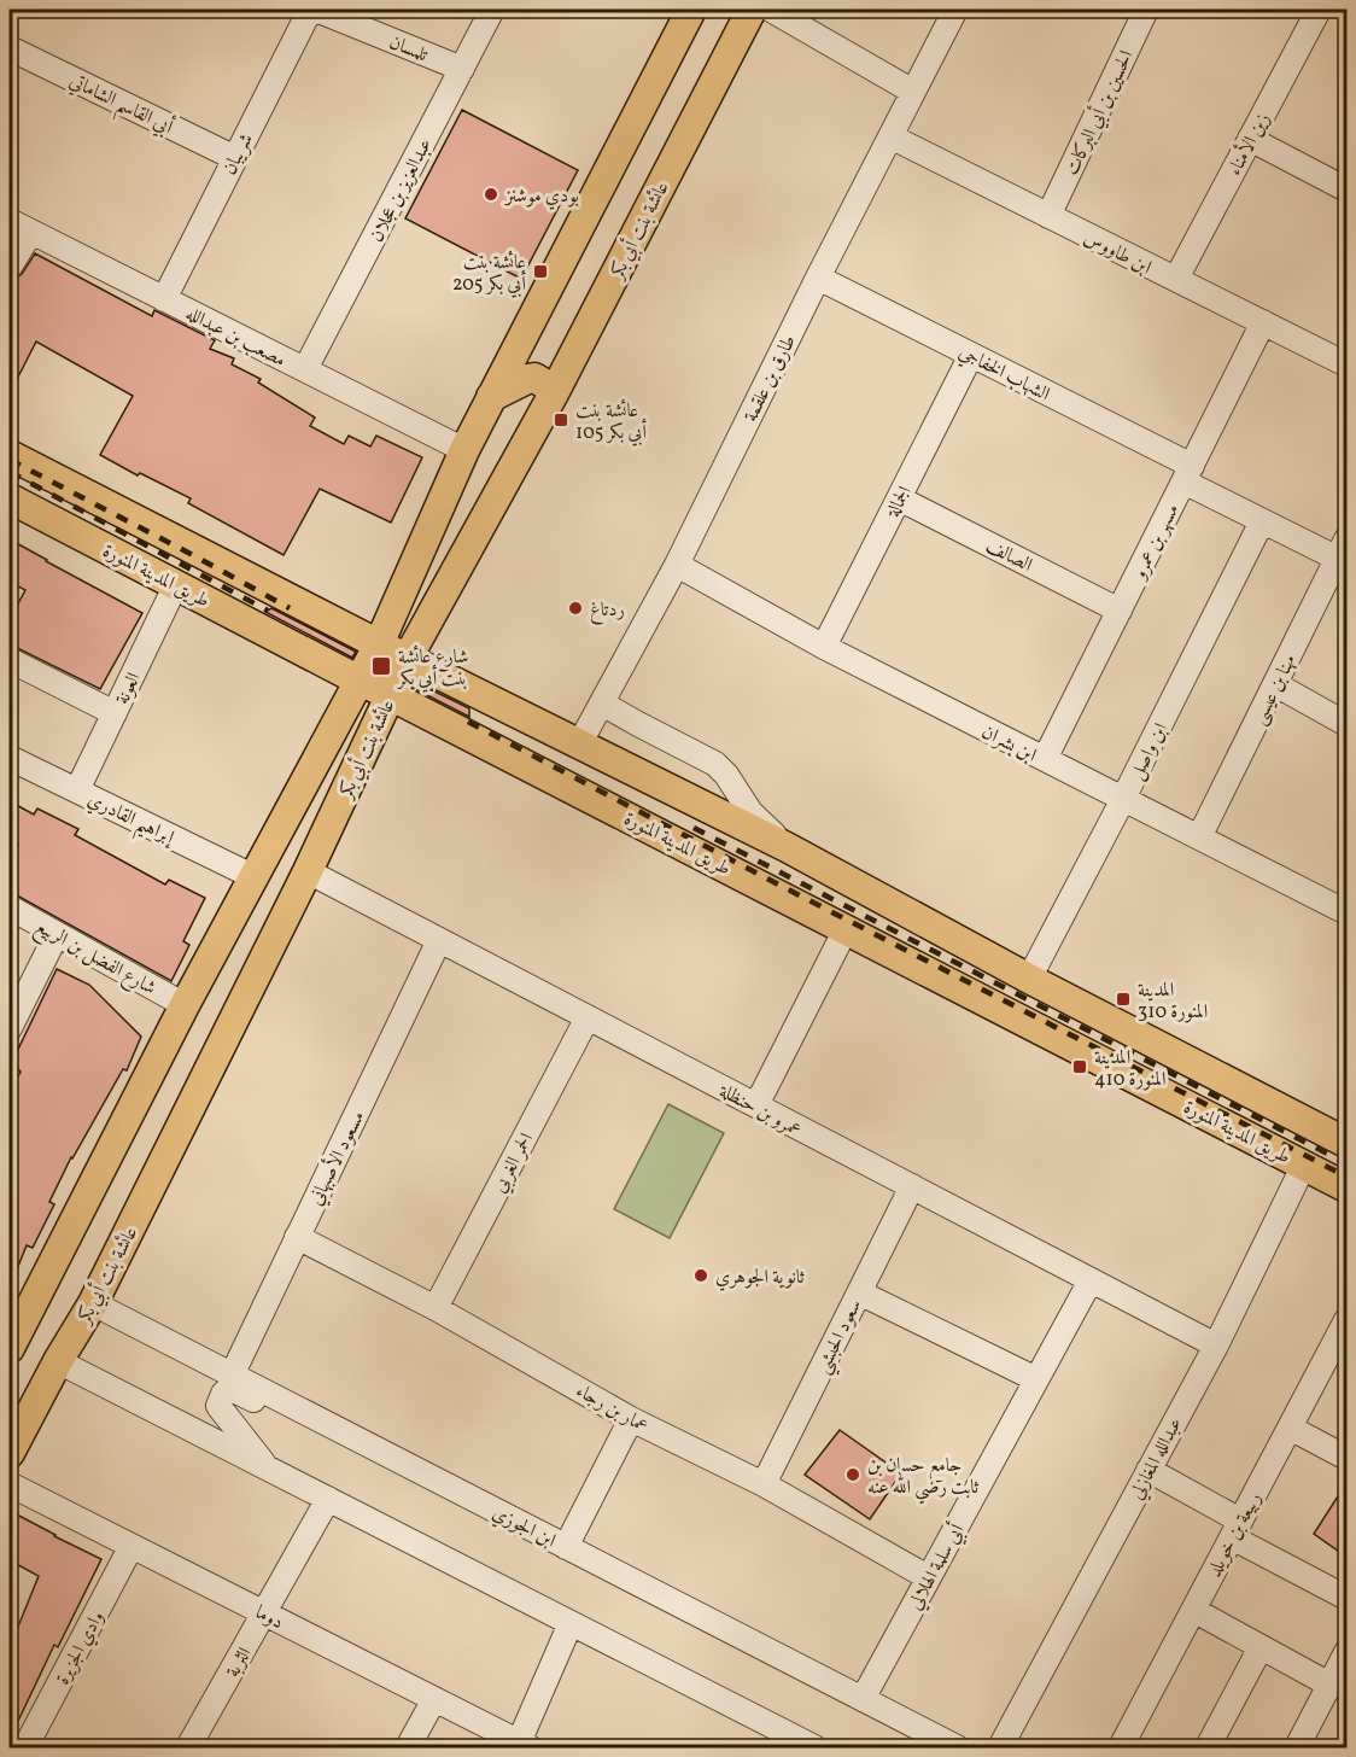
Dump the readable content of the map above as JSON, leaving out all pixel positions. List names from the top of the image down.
{
  "streets": {
    "main road": ["عائشة بنت أبي بكر", "طريق المدينة المنورة"],
    "street": [
      "تلمسان",
      "أبي القاسم الشاماتي",
      "الحسين بن أبي البركات",
      "زين الأمناء",
      "شريبان",
      "عبدالعزيز بن عجلان",
      "ابن طاووس",
      "مصعب بن عبدالله",
      "الشهاب الخفاجي",
      "طارق بن علقمة",
      "الجمالة",
      "مسهر بن عمرو",
      "الصالف",
      "العونة",
      "مهنا بن عيسى",
      "ابن بشران",
      "ابن واصل",
      "إبراهيم القادري",
      "شارع الفضل بن الربيع",
      "عمرو بن حنظلة",
      "مسعود الأصبهاني",
      "الحمر الغربي",
      "سعود الحبشي",
      "عمار بن رجاء",
      "عبدالله المغازلي",
      "ابن الجوزي",
      "ربيعة بن خويلد",
      "أبي سلمة الهلالي",
      "دوما",
      "وادي الجزيرة",
      "الثربة"
    ]
  },
  "crossings": [
    ["تلمسان", "عبدالعزيز بن عجلان"],
    ["أبي القاسم الشاماتي", "شريبان"],
    ["الحسين بن أبي البركات", "ابن طاووس"],
    ["زين الأمناء", "ابن طاووس"],
    ["شريبان", "مصعب بن عبدالله"],
    ["عبدالعزيز بن عجلان", "مصعب بن عبدالله"],
    ["عائشة بنت أبي بكر", "مصعب بن عبدالله"],
    ["عائشة بنت أبي بكر", "طريق المدينة المنورة"],
    ["عائشة بنت أبي بكر", "إبراهيم القادري"],
    ["عائشة بنت أبي بكر", "شارع الفضل بن الربيع"],
    ["عائشة بنت أبي بكر", "عمرو بن حنظلة"],
    ["عائشة بنت أبي بكر", "ابن الجوزي"],
    ["ابن طاووس", "طارق بن علقمة"],
    ["ابن طاووس", "مسهر بن عمرو"],
    ["الشهاب الخفاجي", "طارق بن علقمة"],
    ["الشهاب الخفاجي", "الجمالة"],
    ["الشهاب الخفاجي", "مسهر بن عمرو"],
    ["الشهاب الخفاجي", "مهنا بن عيسى"],
    ["الشهاب الخفاجي", "ابن واصل"],
    ["طارق بن علقمة", "طريق المدينة المنورة"],
    ["طارق بن علقمة", "ابن بشران"],
    ["الجمالة", "الصالف"],
    ["الجمالة", "ابن بشران"],
    ["مسهر بن عمرو", "الصالف"],
    ["مسهر بن عمرو", "ابن بشران"],
    ["طريق المدينة المنورة", "العونة"],
    ["طريق المدينة المنورة", "ابن واصل"],
    ["طريق المدينة المنورة", "عبدالله المغازلي"],
    ["العونة", "إبراهيم القادري"],
    ["مهنا بن عيسى", "ابن بشران"],
    ["ابن بشران", "ابن واصل"],
    ["عمرو بن حنظلة", "مسعود الأصبهاني"],
    ["عمرو بن حنظلة", "الحمر الغربي"],
    ["عمرو بن حنظلة", "سعود الحبشي"],
    ["عمرو بن حنظلة", "عبدالله المغازلي"],
    ["عمرو بن حنظلة", "أبي سلمة الهلالي"],
    ["مسعود الأصبهاني", "عمار بن رجاء"],
    ["مسعود الأصبهاني", "ابن الجوزي"],
    ["الحمر الغربي", "عمار بن رجاء"],
    ["سعود الحبشي", "عمار بن رجاء"],
    ["عمار بن رجاء", "أبي سلمة الهلالي"],
    ["ابن الجوزي", "أبي سلمة الهلالي"],
    ["دوما", "وادي الجزيرة"],
    ["دوما", "الثربة"]
  ],
  "places": {
    "other": [
      "بودي موشنز",
      "ردتاغ",
      "ثانوية الجوهري",
      "جامع حسان بن ثابت رضي الله عنه"
    ],
    "transit": [
      "عائشة بنت أبي بكر 205",
      "عائشة بنت أبي بكر 105",
      "شارع عائشة بنت أبي بكر",
      "المدينة المنورة 310",
      "المدينة المنورة 410"
    ]
  }
}
